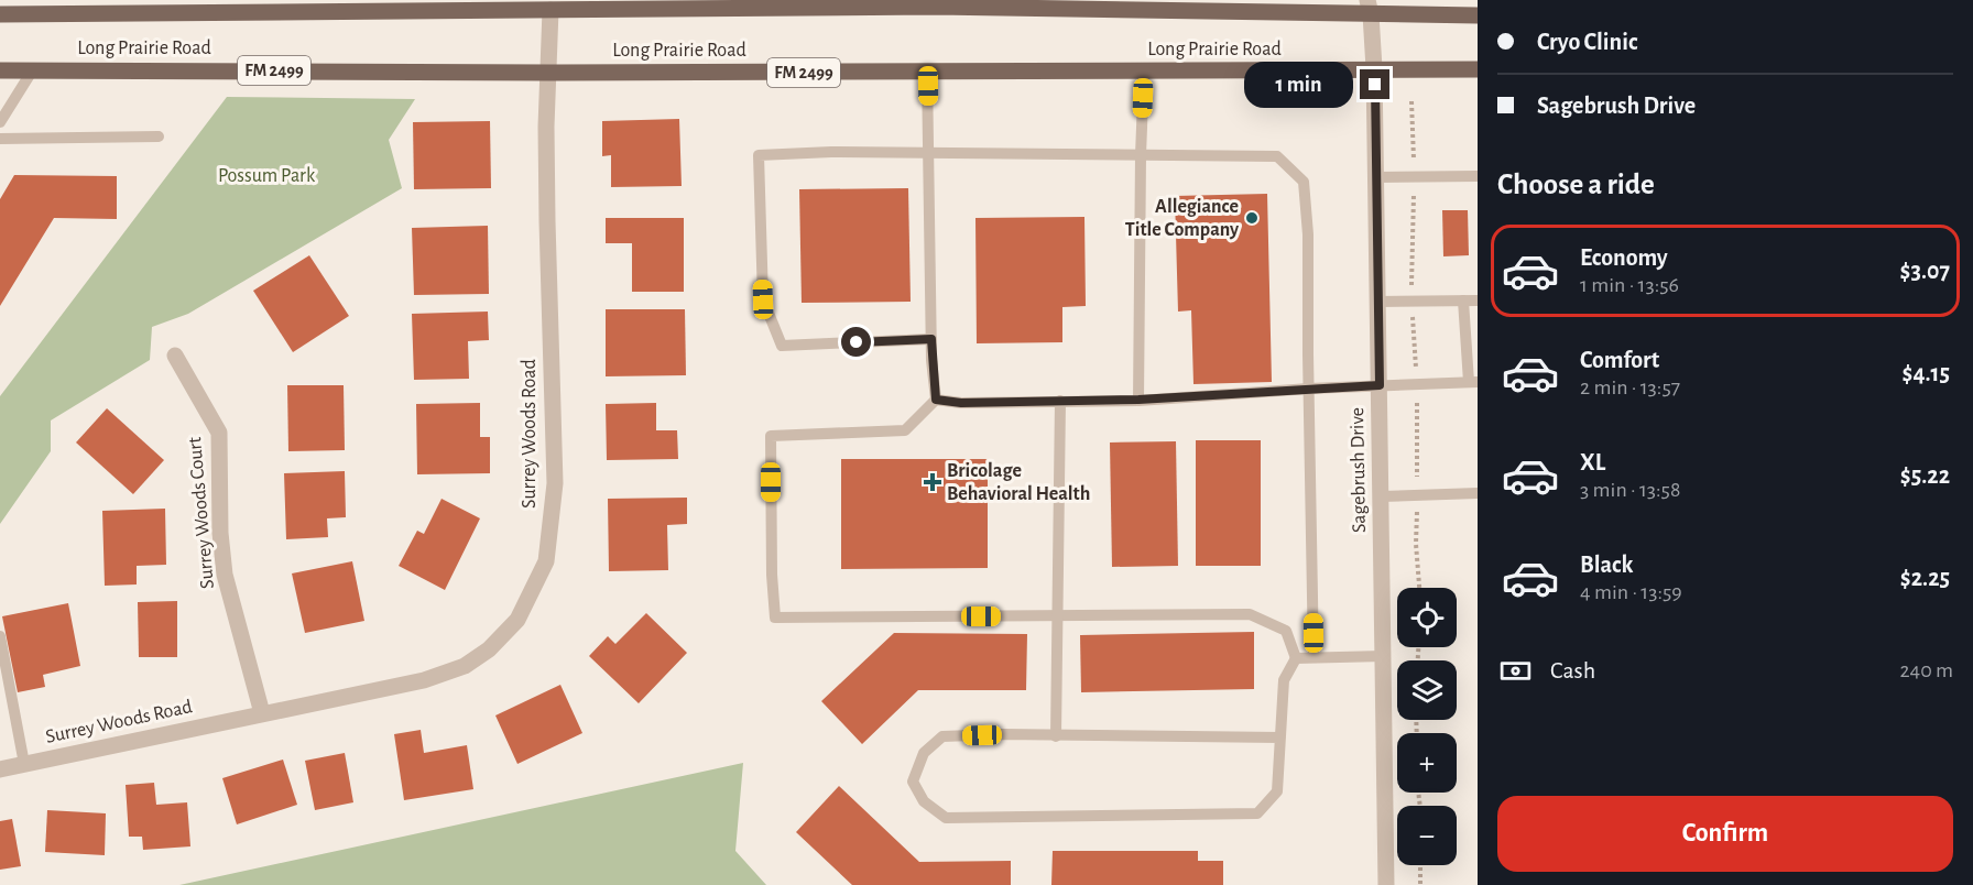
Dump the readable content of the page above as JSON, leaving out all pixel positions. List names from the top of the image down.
{
  "streets": {
    "main road": ["Long Prairie Road", "FM 2499"],
    "street": ["Surrey Woods Road", "Sagebrush Drive", "Surrey Woods Court"]
  },
  "crossings": [
    ["Long Prairie Road", "Surrey Woods Road"],
    ["Long Prairie Road", "Sagebrush Drive"],
    ["Surrey Woods Road", "Surrey Woods Court"]
  ],
  "parks": ["Possum Park"],
  "places": {
    "other": ["Allegiance Title Company"],
    "health": ["Bricolage Behavioral Health"]
  },
  "page": {
    "banner": ["Cryo Clinic", "Sagebrush Drive"],
    "bubble": "1 min",
    "heading": "Choose a ride",
    "list": [
      {
        "name": "Economy",
        "note": "1 min · 13:56",
        "value": "$3.07"
      },
      {
        "name": "Comfort",
        "note": "2 min · 13:57",
        "value": "$4.15"
      },
      {
        "name": "XL",
        "note": "3 min · 13:58",
        "value": "$5.22"
      },
      {
        "name": "Black",
        "note": "4 min · 13:59",
        "value": "$2.25"
      }
    ],
    "map_buttons": ["+", "−"],
    "pay": ["Cash", "240 m"],
    "buttons": "Confirm"
  }
}
